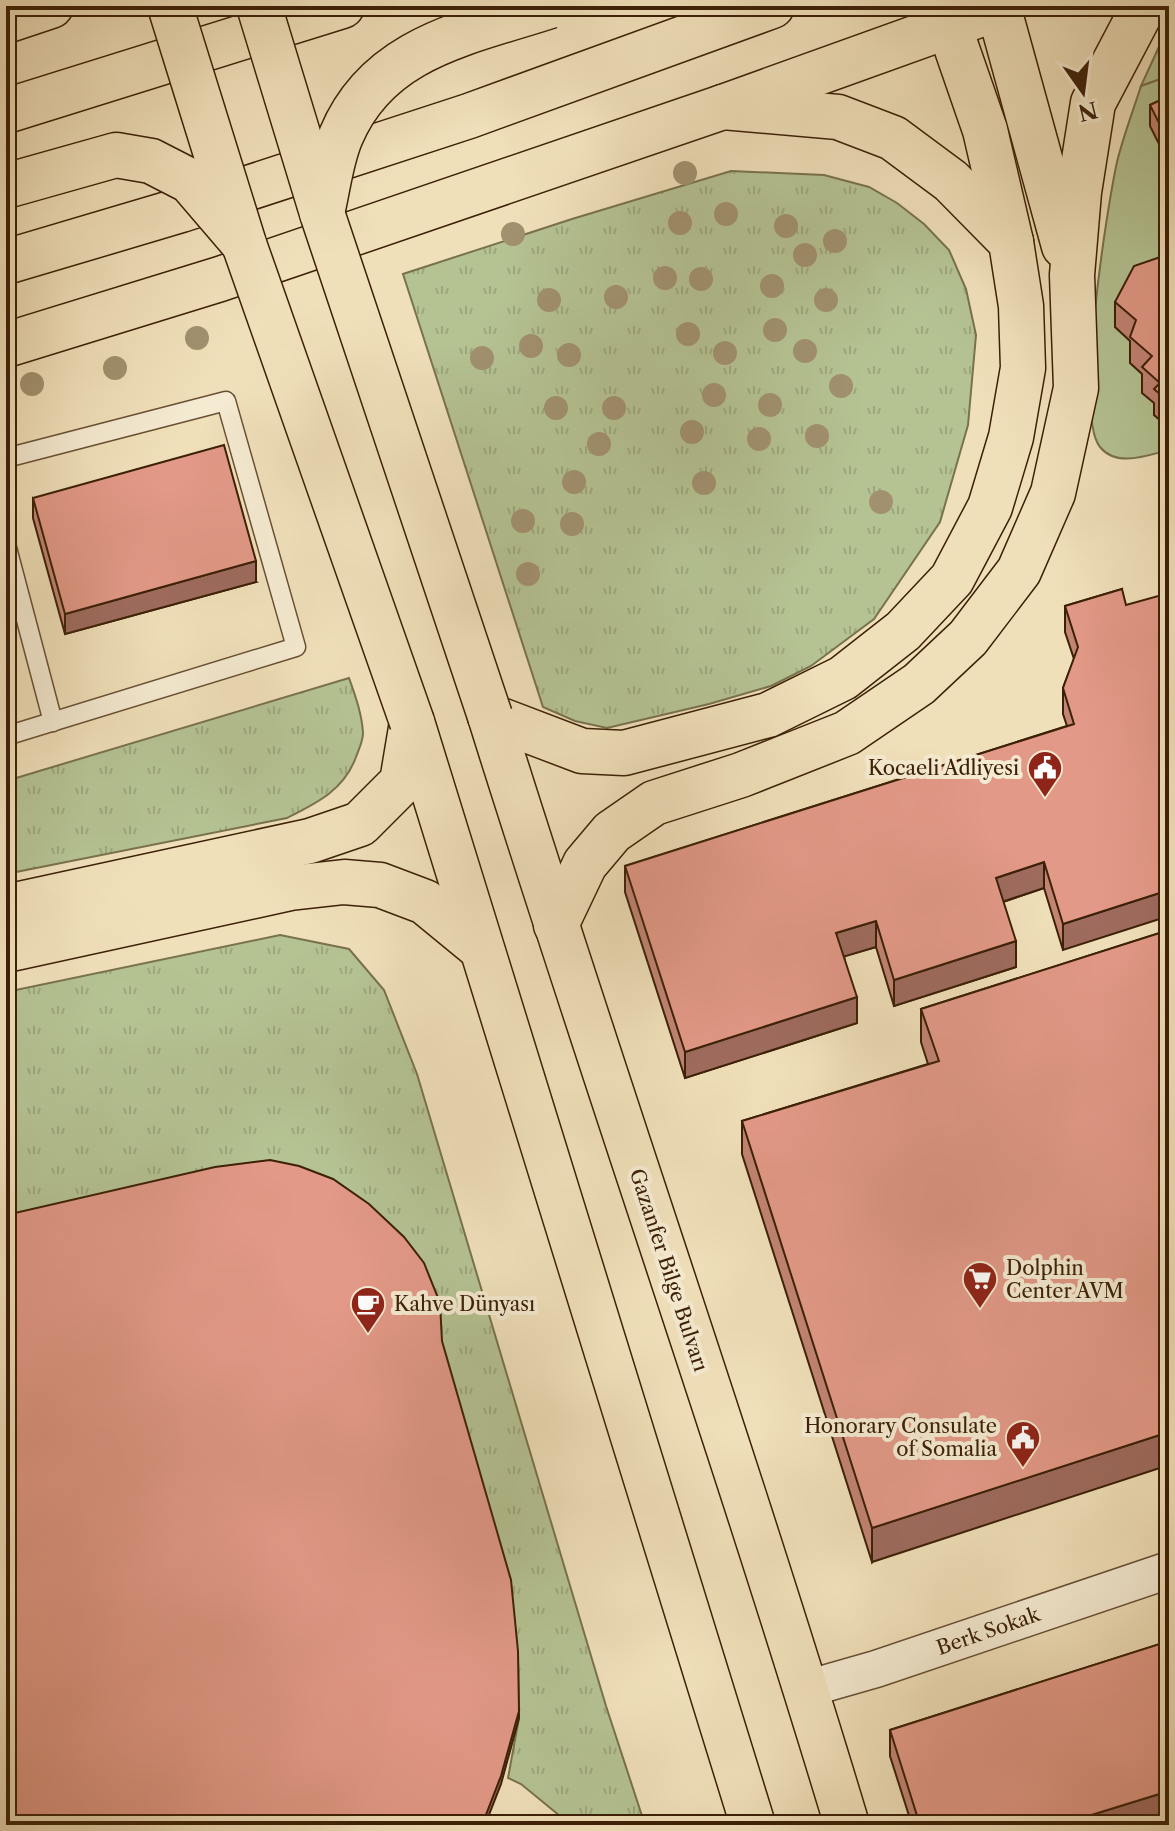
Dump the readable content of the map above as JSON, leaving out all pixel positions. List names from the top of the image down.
{
  "streets": {
    "main road": ["Gazanfer Bilge Bulvarı"],
    "street": ["Berk Sokak"]
  },
  "crossings": [
    ["Gazanfer Bilge Bulvarı", "Berk Sokak"]
  ],
  "places": {
    "public building": ["Kocaeli Adliyesi", "Honorary Consulate of Somalia"],
    "supermarket": ["Dolphin Center AVM"],
    "cafe": ["Kahve Dünyası"]
  },
  "north": "bottom"
}
